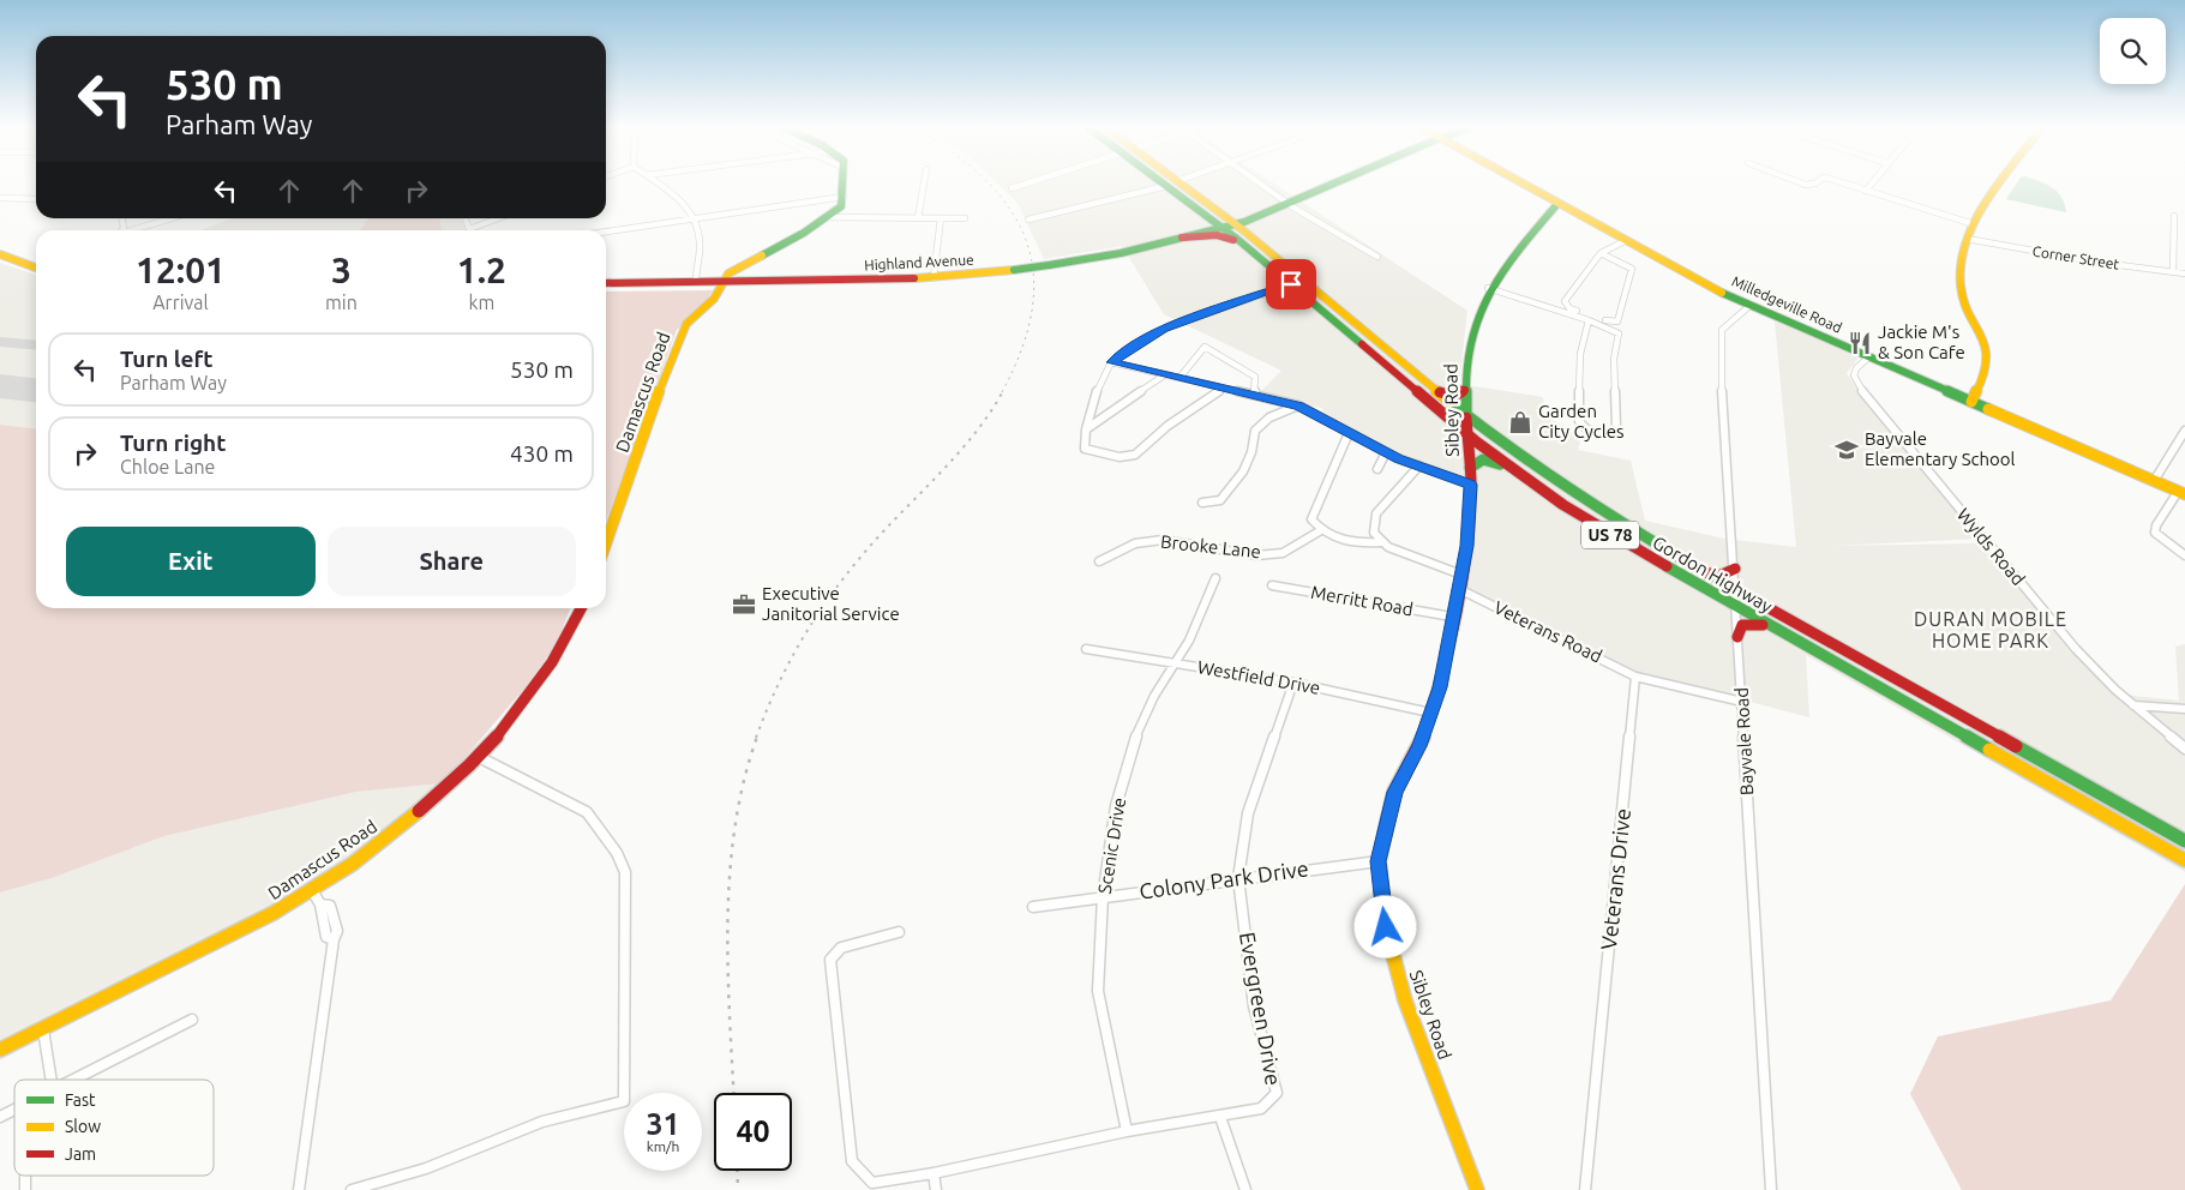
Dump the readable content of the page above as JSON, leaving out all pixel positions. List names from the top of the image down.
{
  "streets": {
    "main road": [
      "Highland Avenue",
      "Milledgeville Road",
      "Damascus Road",
      "Sibley Road",
      "US 78",
      "Gordon Highway"
    ],
    "street": [
      "Corner Street",
      "Brooke Lane",
      "Wylds Road",
      "Merritt Road",
      "Veterans Road",
      "Westfield Drive",
      "Bayvale Road",
      "Scenic Drive",
      "Veterans Drive",
      "Colony Park Drive",
      "Evergreen Drive"
    ]
  },
  "crossings": [
    ["Highland Avenue", "Damascus Road"],
    ["Highland Avenue", "Gordon Highway"],
    ["Milledgeville Road", "Sibley Road"],
    ["Milledgeville Road", "Wylds Road"],
    ["Milledgeville Road", "Bayvale Road"],
    ["Sibley Road", "Gordon Highway"],
    ["Sibley Road", "Merritt Road"],
    ["Sibley Road", "Veterans Road"],
    ["Sibley Road", "Westfield Drive"],
    ["Sibley Road", "Colony Park Drive"],
    ["Gordon Highway", "Bayvale Road"],
    ["Veterans Road", "Veterans Drive"],
    ["Westfield Drive", "Scenic Drive"],
    ["Westfield Drive", "Evergreen Drive"],
    ["Scenic Drive", "Colony Park Drive"],
    ["Scenic Drive", "Evergreen Drive"],
    ["Colony Park Drive", "Evergreen Drive"]
  ],
  "districts": ["DURAN MOBILE HOME PARK"],
  "places": {
    "restaurant": ["Jackie M's & Son Cafe"],
    "shop": ["Garden City Cycles"],
    "school or university": ["Bayvale Elementary School"],
    "office": ["Executive Janitorial Service"]
  },
  "legend": ["Fast", "Slow", "Jam"],
  "page": {
    "turn": ["530 m", "Parham Way"],
    "eta": [
      "12:01",
      "Arrival",
      "3",
      "min",
      "1.2",
      "km"
    ],
    "list": [
      {
        "name": "Turn left",
        "note": "Parham Way",
        "value": "530 m"
      },
      {
        "name": "Turn right",
        "note": "Chloe Lane",
        "value": "430 m"
      }
    ],
    "buttons": ["Exit", "Share"],
    "speed": "31 km/h",
    "limit": "40"
  }
}
